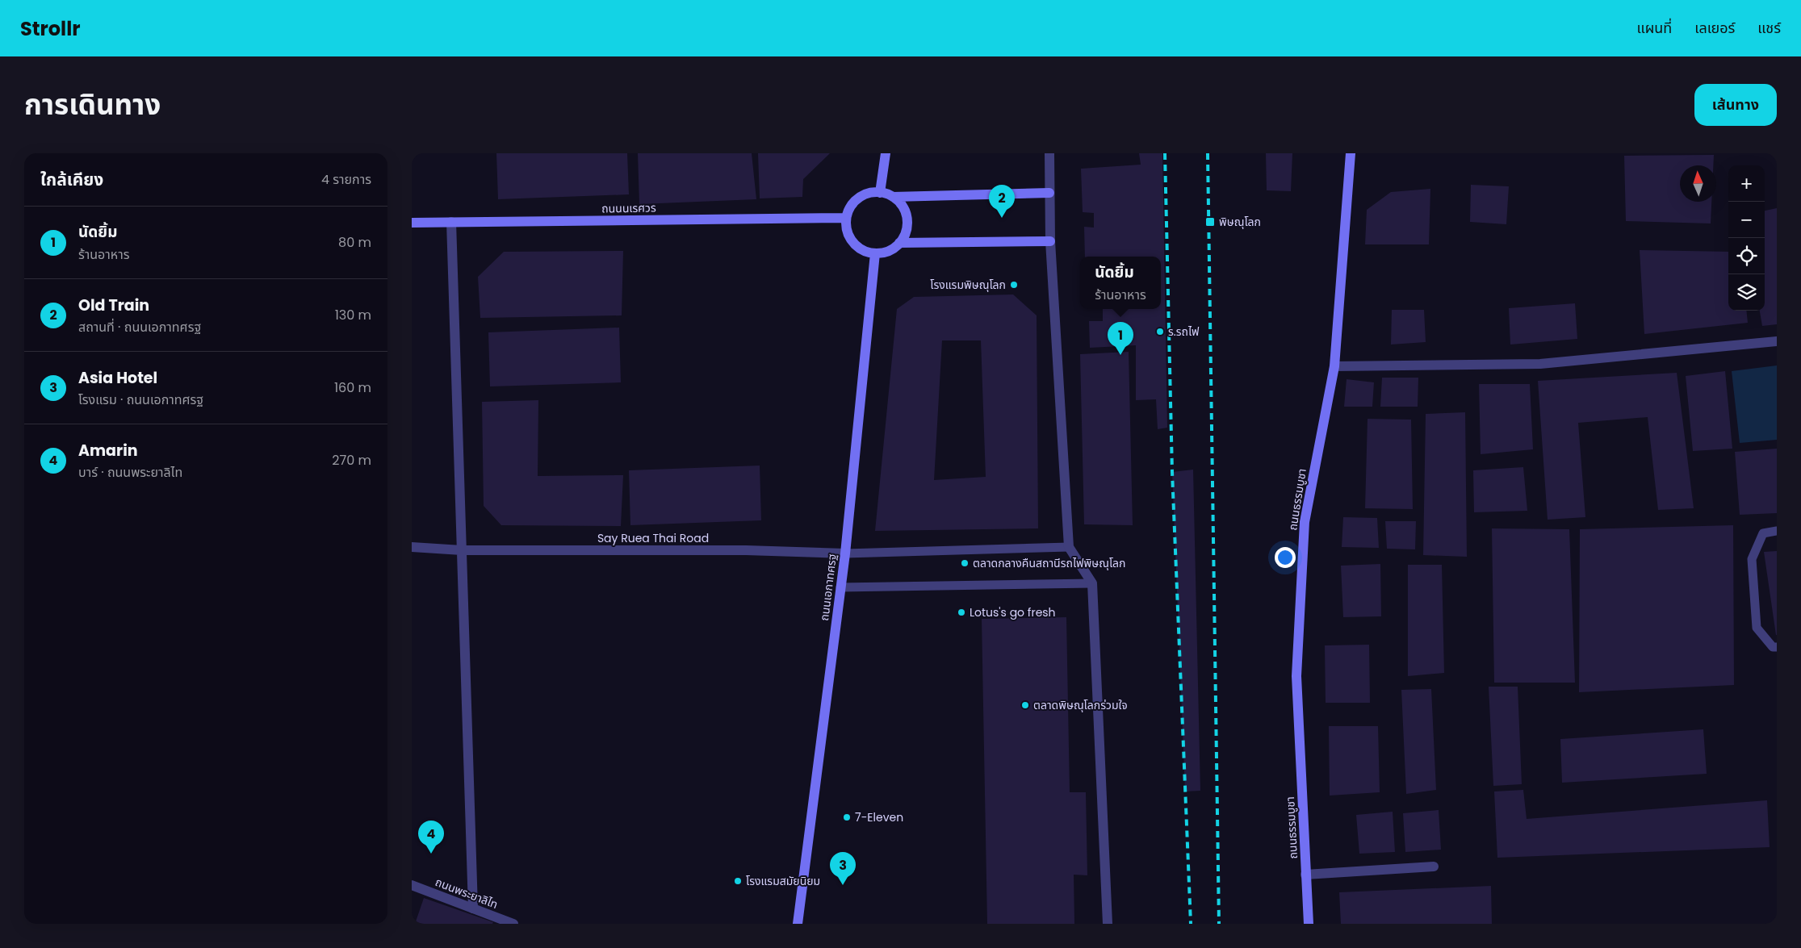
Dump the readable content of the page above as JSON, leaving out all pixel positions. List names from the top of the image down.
{
  "streets": {
    "main road": ["ถนนนเรศวร", "ถนนธรรมบูชา", "ถนนเอกาทศรฐ"],
    "street": ["Say Ruea Thai Road", "ถนนพระยาลิไท"]
  },
  "crossings": [
    ["ถนนนเรศวร", "ถนนเอกาทศรฐ"],
    ["Say Ruea Thai Road", "ถนนเอกาทศรฐ"]
  ],
  "places": {
    "transit": ["พิษณุโลก"],
    "other": [
      "โรงแรมพิษณุโลก",
      "ร.รถไฟ",
      "ตลาดกลางคืนสถานีรถไฟพิษณุโลก",
      "Lotus's go fresh",
      "ตลาดพิษณุโลกร่วมใจ",
      "7-Eleven",
      "โรงแรมสมัยนิยม"
    ]
  },
  "north": "top",
  "page": {
    "header": "Strollr",
    "nav": ["แผนที่", "เลเยอร์", "แชร์"],
    "title": "การเดินทาง",
    "buttons": "เส้นทาง",
    "heading": ["ใกล้เคียง", "4 รายการ"],
    "map_buttons": ["+", "−"],
    "pins": [
      "2",
      "1",
      "4",
      "3"
    ],
    "list": [
      {
        "mark": "1",
        "name": "นัดยิ้ม",
        "note": "ร้านอาหาร",
        "value": "80 m"
      },
      {
        "mark": "2",
        "name": "Old Train",
        "note": "สถานที่ · ถนนเอกาทศรฐ",
        "value": "130 m"
      },
      {
        "mark": "3",
        "name": "Asia Hotel",
        "note": "โรงแรม · ถนนเอกาทศรฐ",
        "value": "160 m"
      },
      {
        "mark": "4",
        "name": "Amarin",
        "note": "บาร์ · ถนนพระยาลิไท",
        "value": "270 m"
      }
    ],
    "popup": ["นัดยิ้ม", "ร้านอาหาร"]
  }
}
